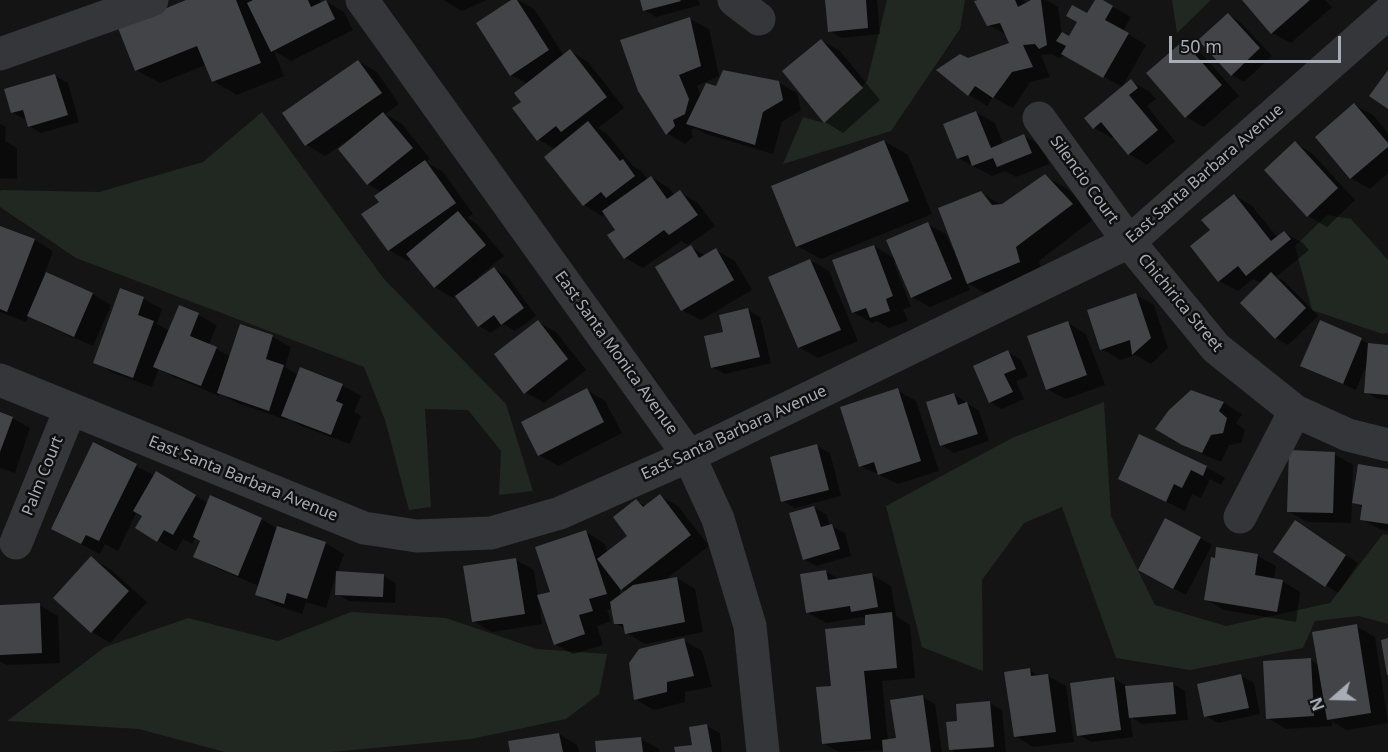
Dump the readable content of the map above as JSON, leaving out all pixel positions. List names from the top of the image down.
{
  "streets": {
    "street": [
      "East Santa Barbara Avenue",
      "Silencio Court",
      "Chichirica Street",
      "East Santa Monica Avenue",
      "Palm Court"
    ]
  },
  "crossings": [
    ["East Santa Barbara Avenue", "Silencio Court"],
    ["East Santa Barbara Avenue", "Chichirica Street"],
    ["East Santa Barbara Avenue", "East Santa Monica Avenue"],
    ["East Santa Barbara Avenue", "Palm Court"],
    ["Silencio Court", "Chichirica Street"]
  ],
  "scale_bar": "50 m",
  "north": "left"
}
